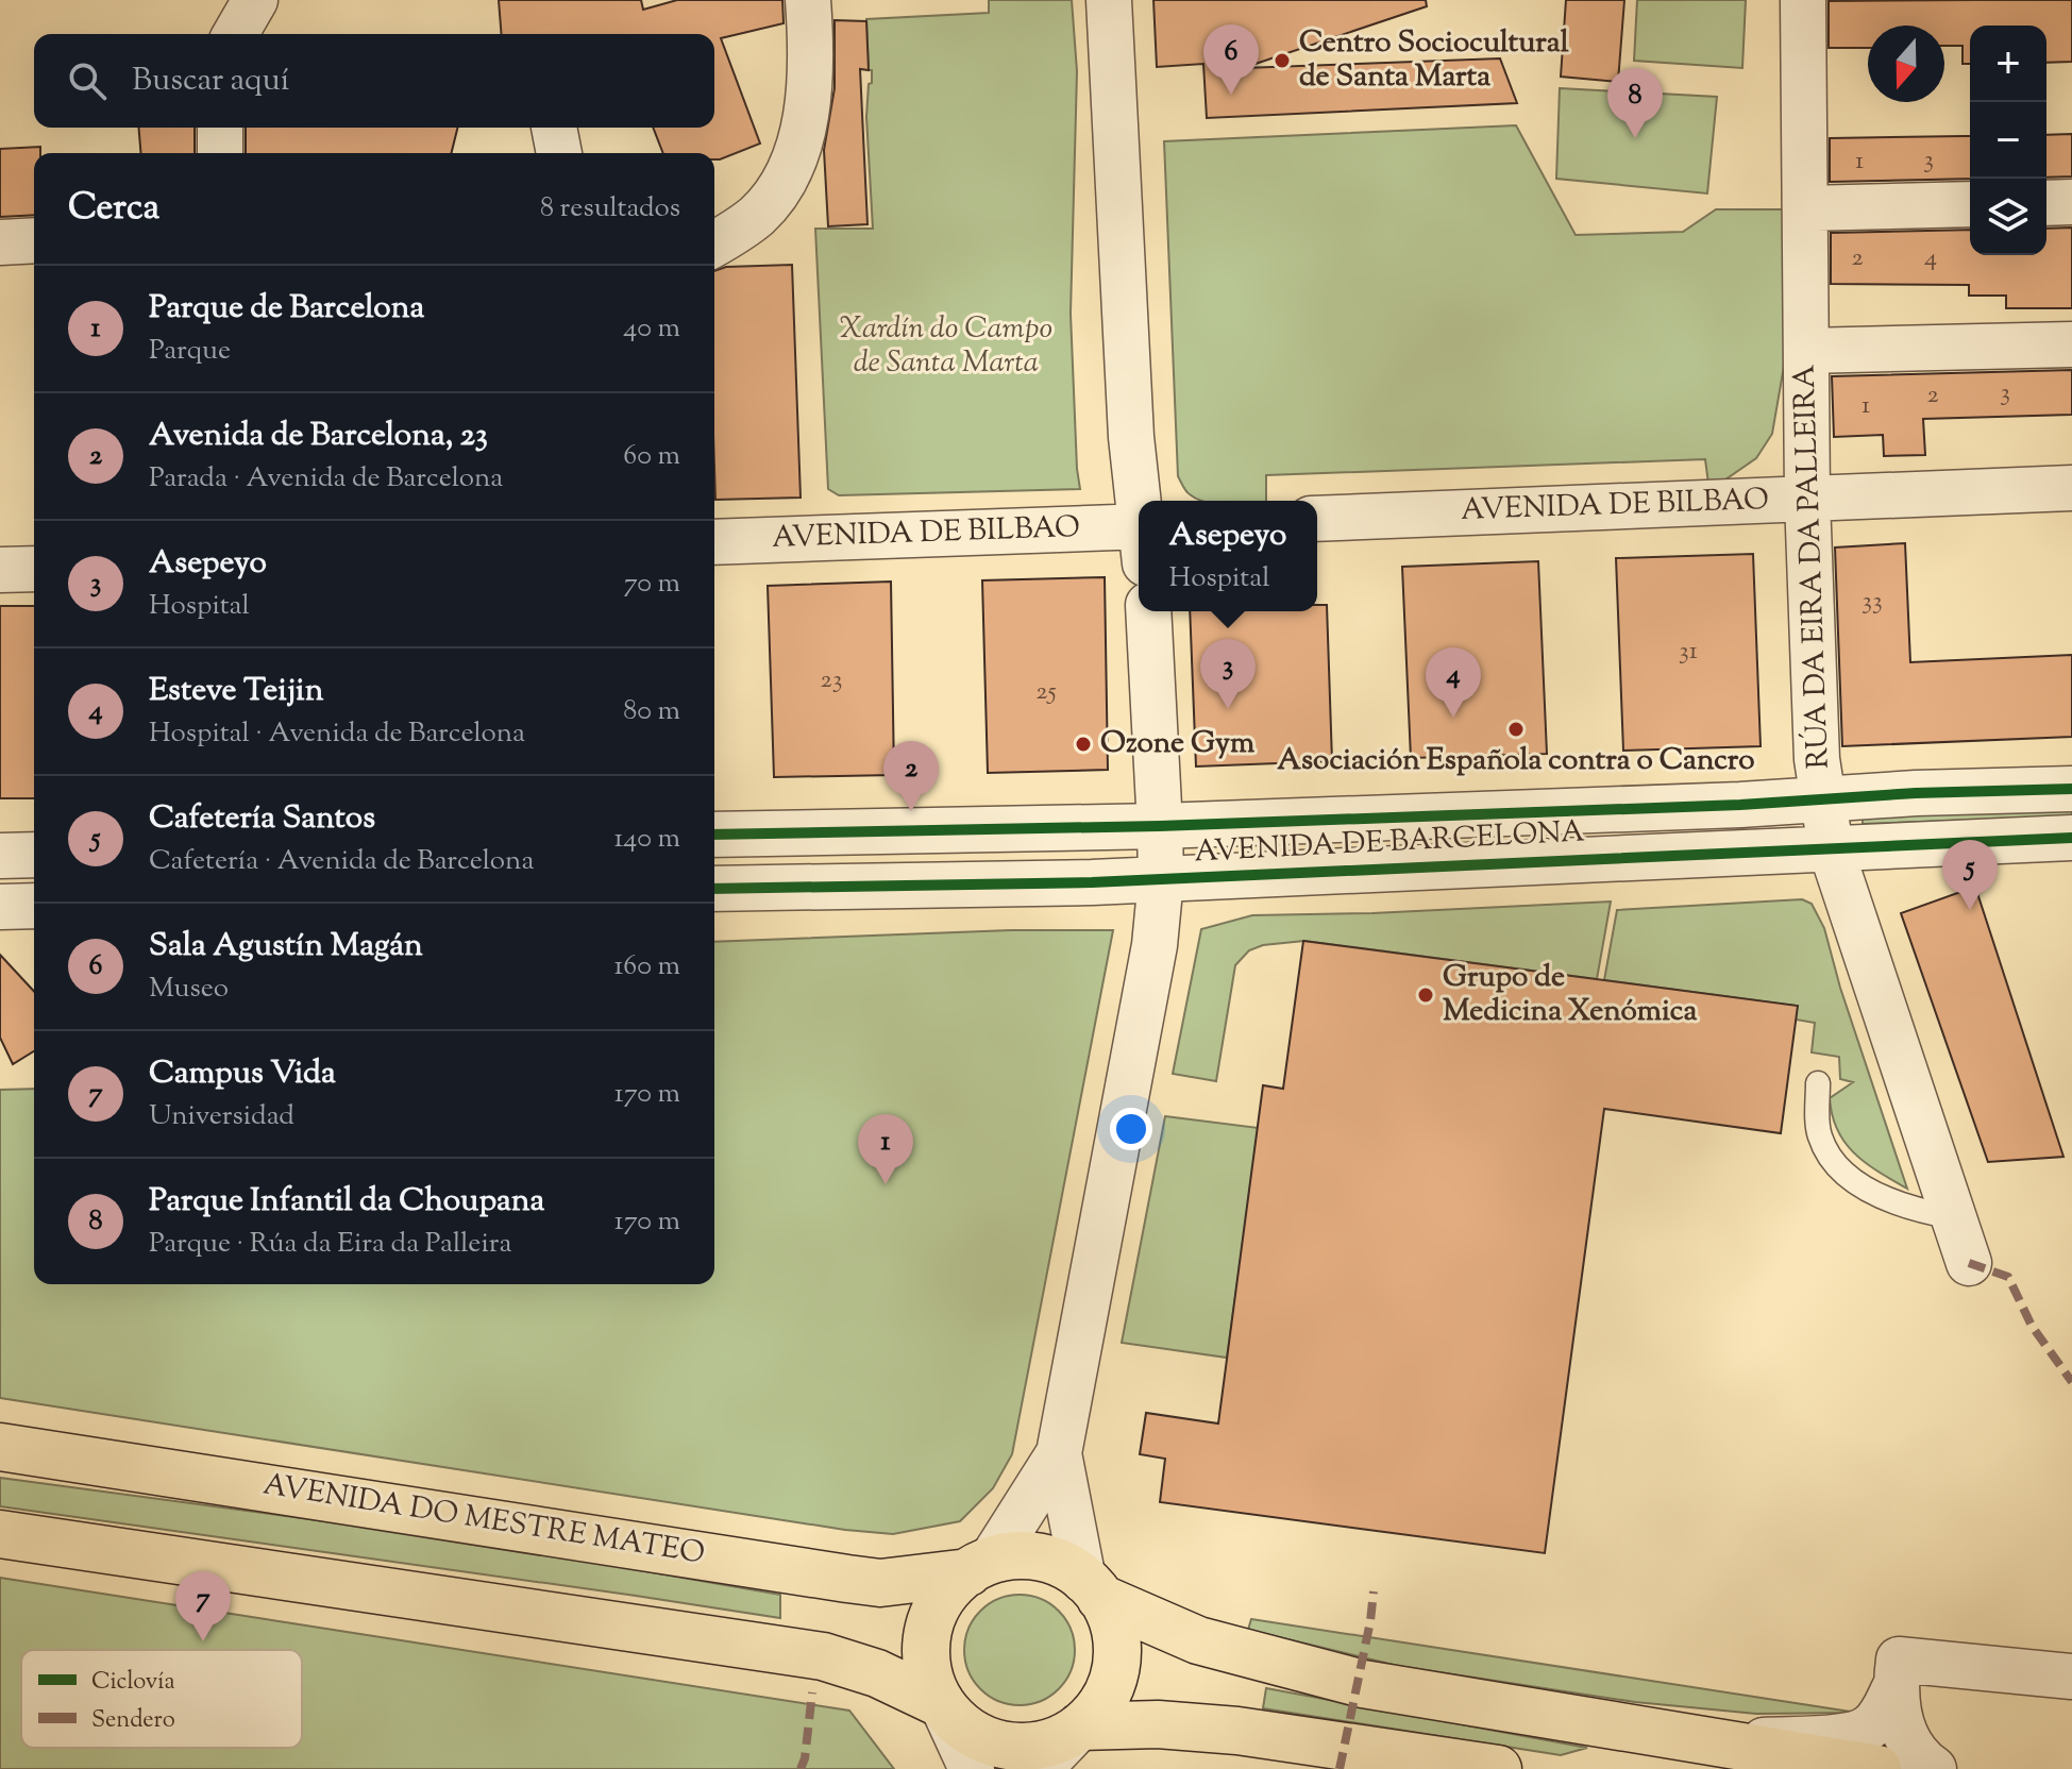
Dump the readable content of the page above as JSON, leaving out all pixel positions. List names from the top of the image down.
{
  "streets": {
    "main road": ["AVENIDA DO MESTRE MATEO"],
    "street": ["AVENIDA DE BILBAO", "RÚA DA EIRA DA PALLEIRA", "AVENIDA DE BARCELONA"]
  },
  "crossings": [
    ["AVENIDA DE BILBAO", "RÚA DA EIRA DA PALLEIRA"],
    ["RÚA DA EIRA DA PALLEIRA", "AVENIDA DE BARCELONA"]
  ],
  "parks": ["Xardín do Campo de Santa Marta"],
  "places": [
    "Centro Sociocultural de Santa Marta",
    "Asociación Española contra o Cancro",
    "Ozone Gym",
    "Grupo de Medicina Xenómica"
  ],
  "house_numbers": [
    "3",
    "1",
    "2",
    "4",
    "3",
    "2",
    "1",
    "33",
    "31",
    "23",
    "25"
  ],
  "legend": ["Ciclovía", "Sendero"],
  "north": "bottom",
  "page": {
    "pins": [
      "6",
      "8",
      "3",
      "4",
      "2",
      "5",
      "1",
      "7"
    ],
    "map_buttons": ["+", "−"],
    "search": "Buscar aquí",
    "heading": ["Cerca", "8 resultados"],
    "list": [
      {
        "mark": "1",
        "name": "Parque de Barcelona",
        "note": "Parque",
        "value": "40 m"
      },
      {
        "mark": "2",
        "name": "Avenida de Barcelona, 23",
        "note": "Parada · Avenida de Barcelona",
        "value": "60 m"
      },
      {
        "mark": "3",
        "name": "Asepeyo",
        "note": "Hospital",
        "value": "70 m"
      },
      {
        "mark": "4",
        "name": "Esteve Teijin",
        "note": "Hospital · Avenida de Barcelona",
        "value": "80 m"
      },
      {
        "mark": "5",
        "name": "Cafetería Santos",
        "note": "Cafetería · Avenida de Barcelona",
        "value": "140 m"
      },
      {
        "mark": "6",
        "name": "Sala Agustín Magán",
        "note": "Museo",
        "value": "160 m"
      },
      {
        "mark": "7",
        "name": "Campus Vida",
        "note": "Universidad",
        "value": "170 m"
      },
      {
        "mark": "8",
        "name": "Parque Infantil da Choupana",
        "note": "Parque · Rúa da Eira da Palleira",
        "value": "170 m"
      }
    ],
    "popup": ["Asepeyo", "Hospital"]
  }
}
